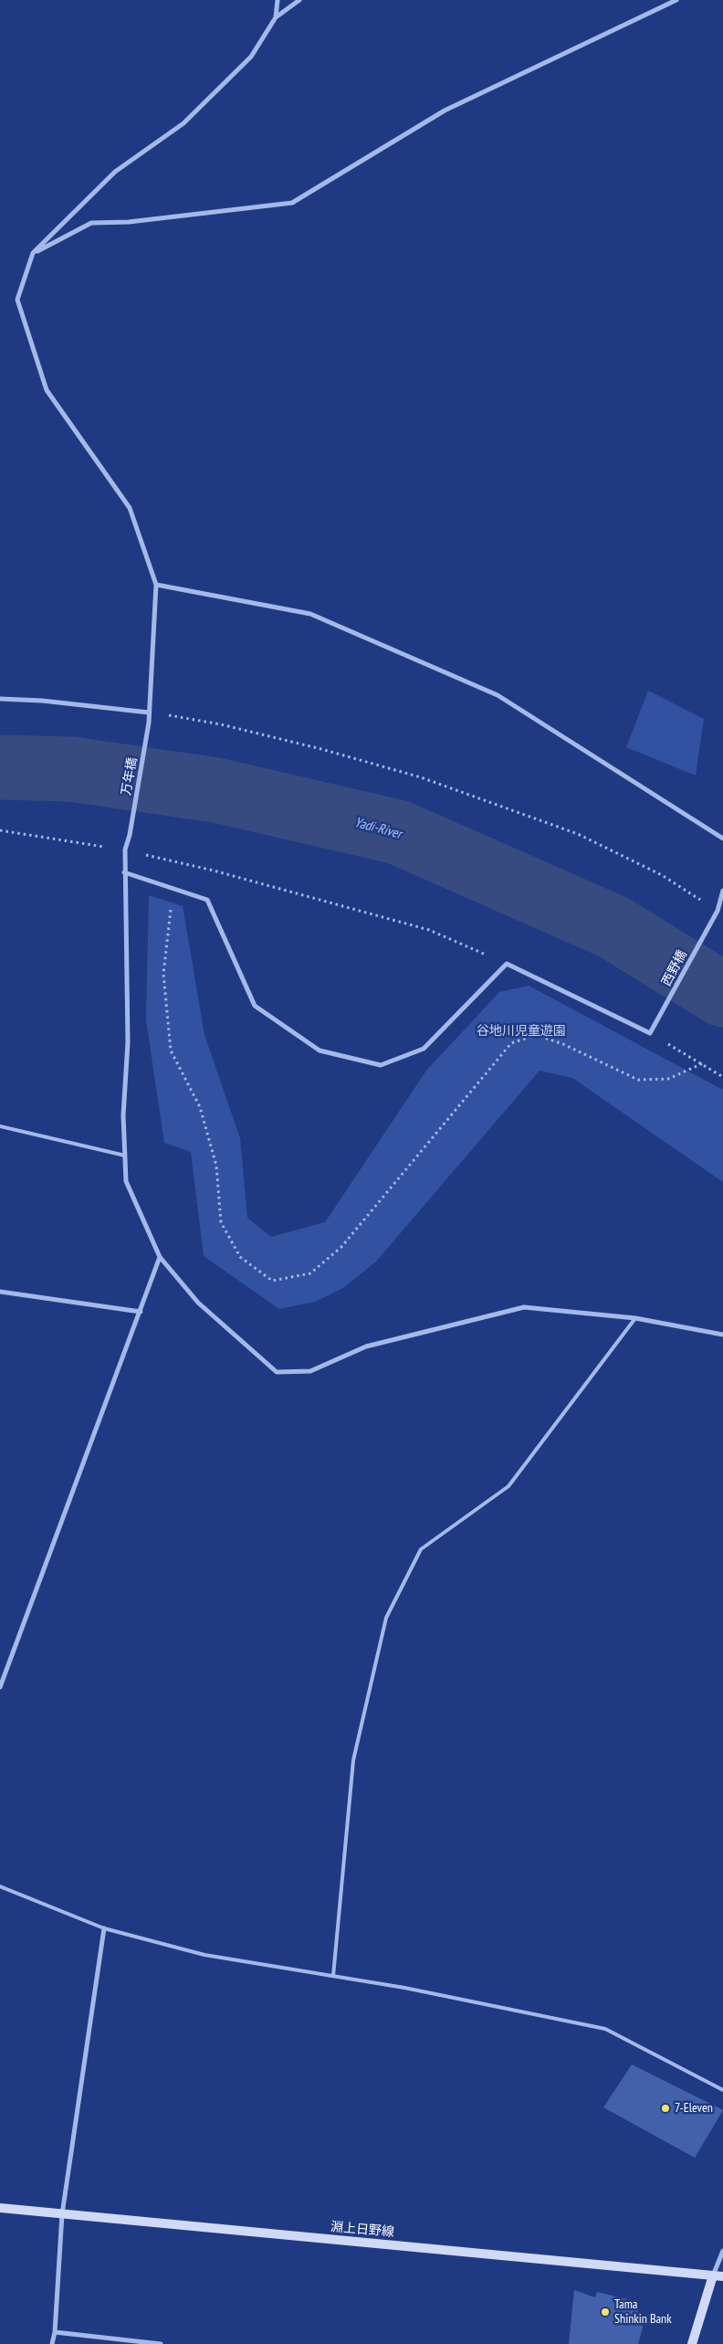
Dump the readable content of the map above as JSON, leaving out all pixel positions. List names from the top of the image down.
{
  "streets": {
    "main road": ["淵上日野線"],
    "street": ["万年橋", "西野橋"]
  },
  "water": ["Yadi-River"],
  "parks": ["谷地川児童遊園"],
  "places": ["7-Eleven", "Tama Shinkin Bank"]
}
